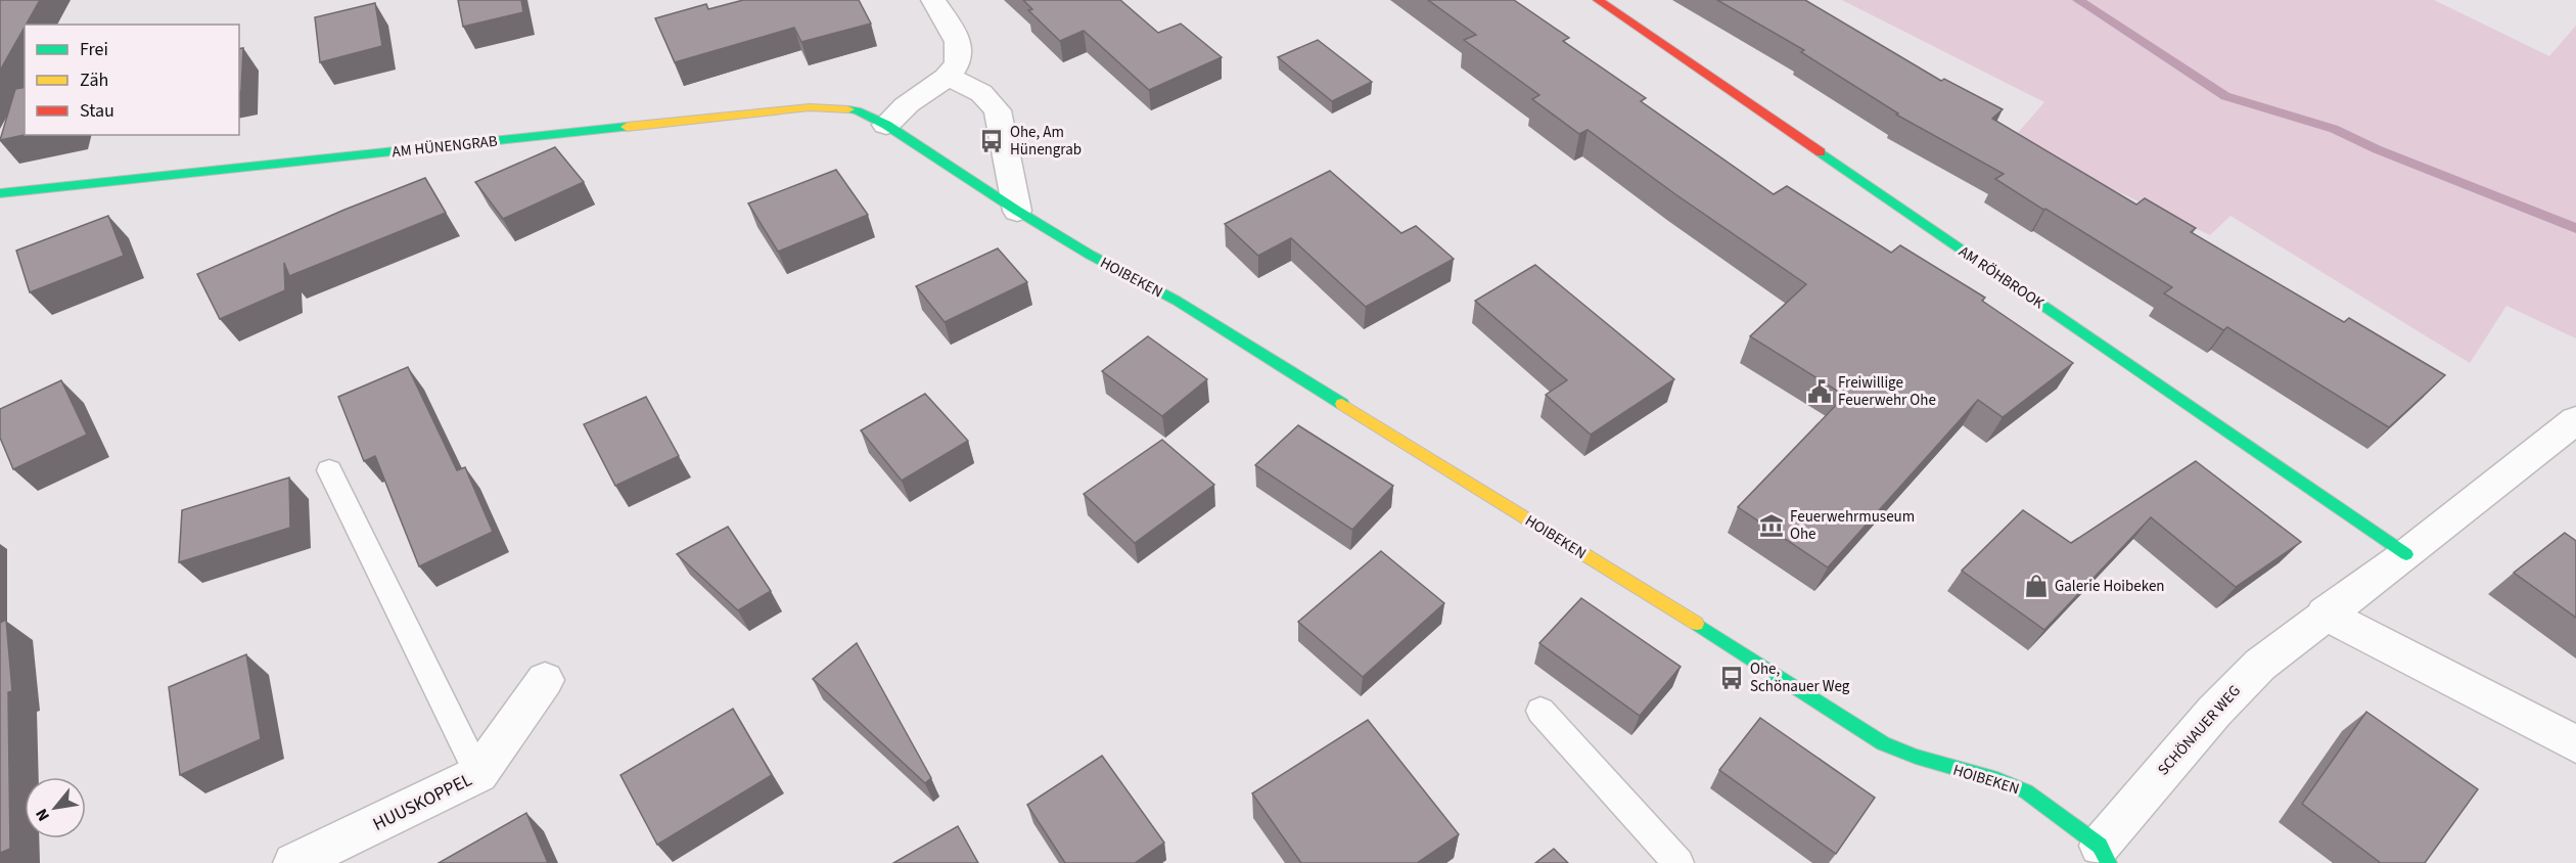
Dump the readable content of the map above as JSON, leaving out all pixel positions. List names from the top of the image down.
{
  "streets": {
    "street": [
      "AM HÜNENGRAB",
      "HOIBEKEN",
      "AM RÖHBROOK",
      "SCHÖNAUER WEG",
      "HUUSKOPPEL"
    ]
  },
  "crossings": [
    ["AM HÜNENGRAB", "HOIBEKEN"],
    ["HOIBEKEN", "SCHÖNAUER WEG"],
    ["AM RÖHBROOK", "SCHÖNAUER WEG"]
  ],
  "places": {
    "bus stop": ["Ohe, Am Hünengrab", "Ohe, Schönauer Weg"],
    "public building": ["Freiwillige Feuerwehr Ohe"],
    "museum": ["Feuerwehrmuseum Ohe"],
    "shop": ["Galerie Hoibeken"]
  },
  "legend": ["Frei", "Zäh", "Stau"],
  "north": "bottom left"
}
